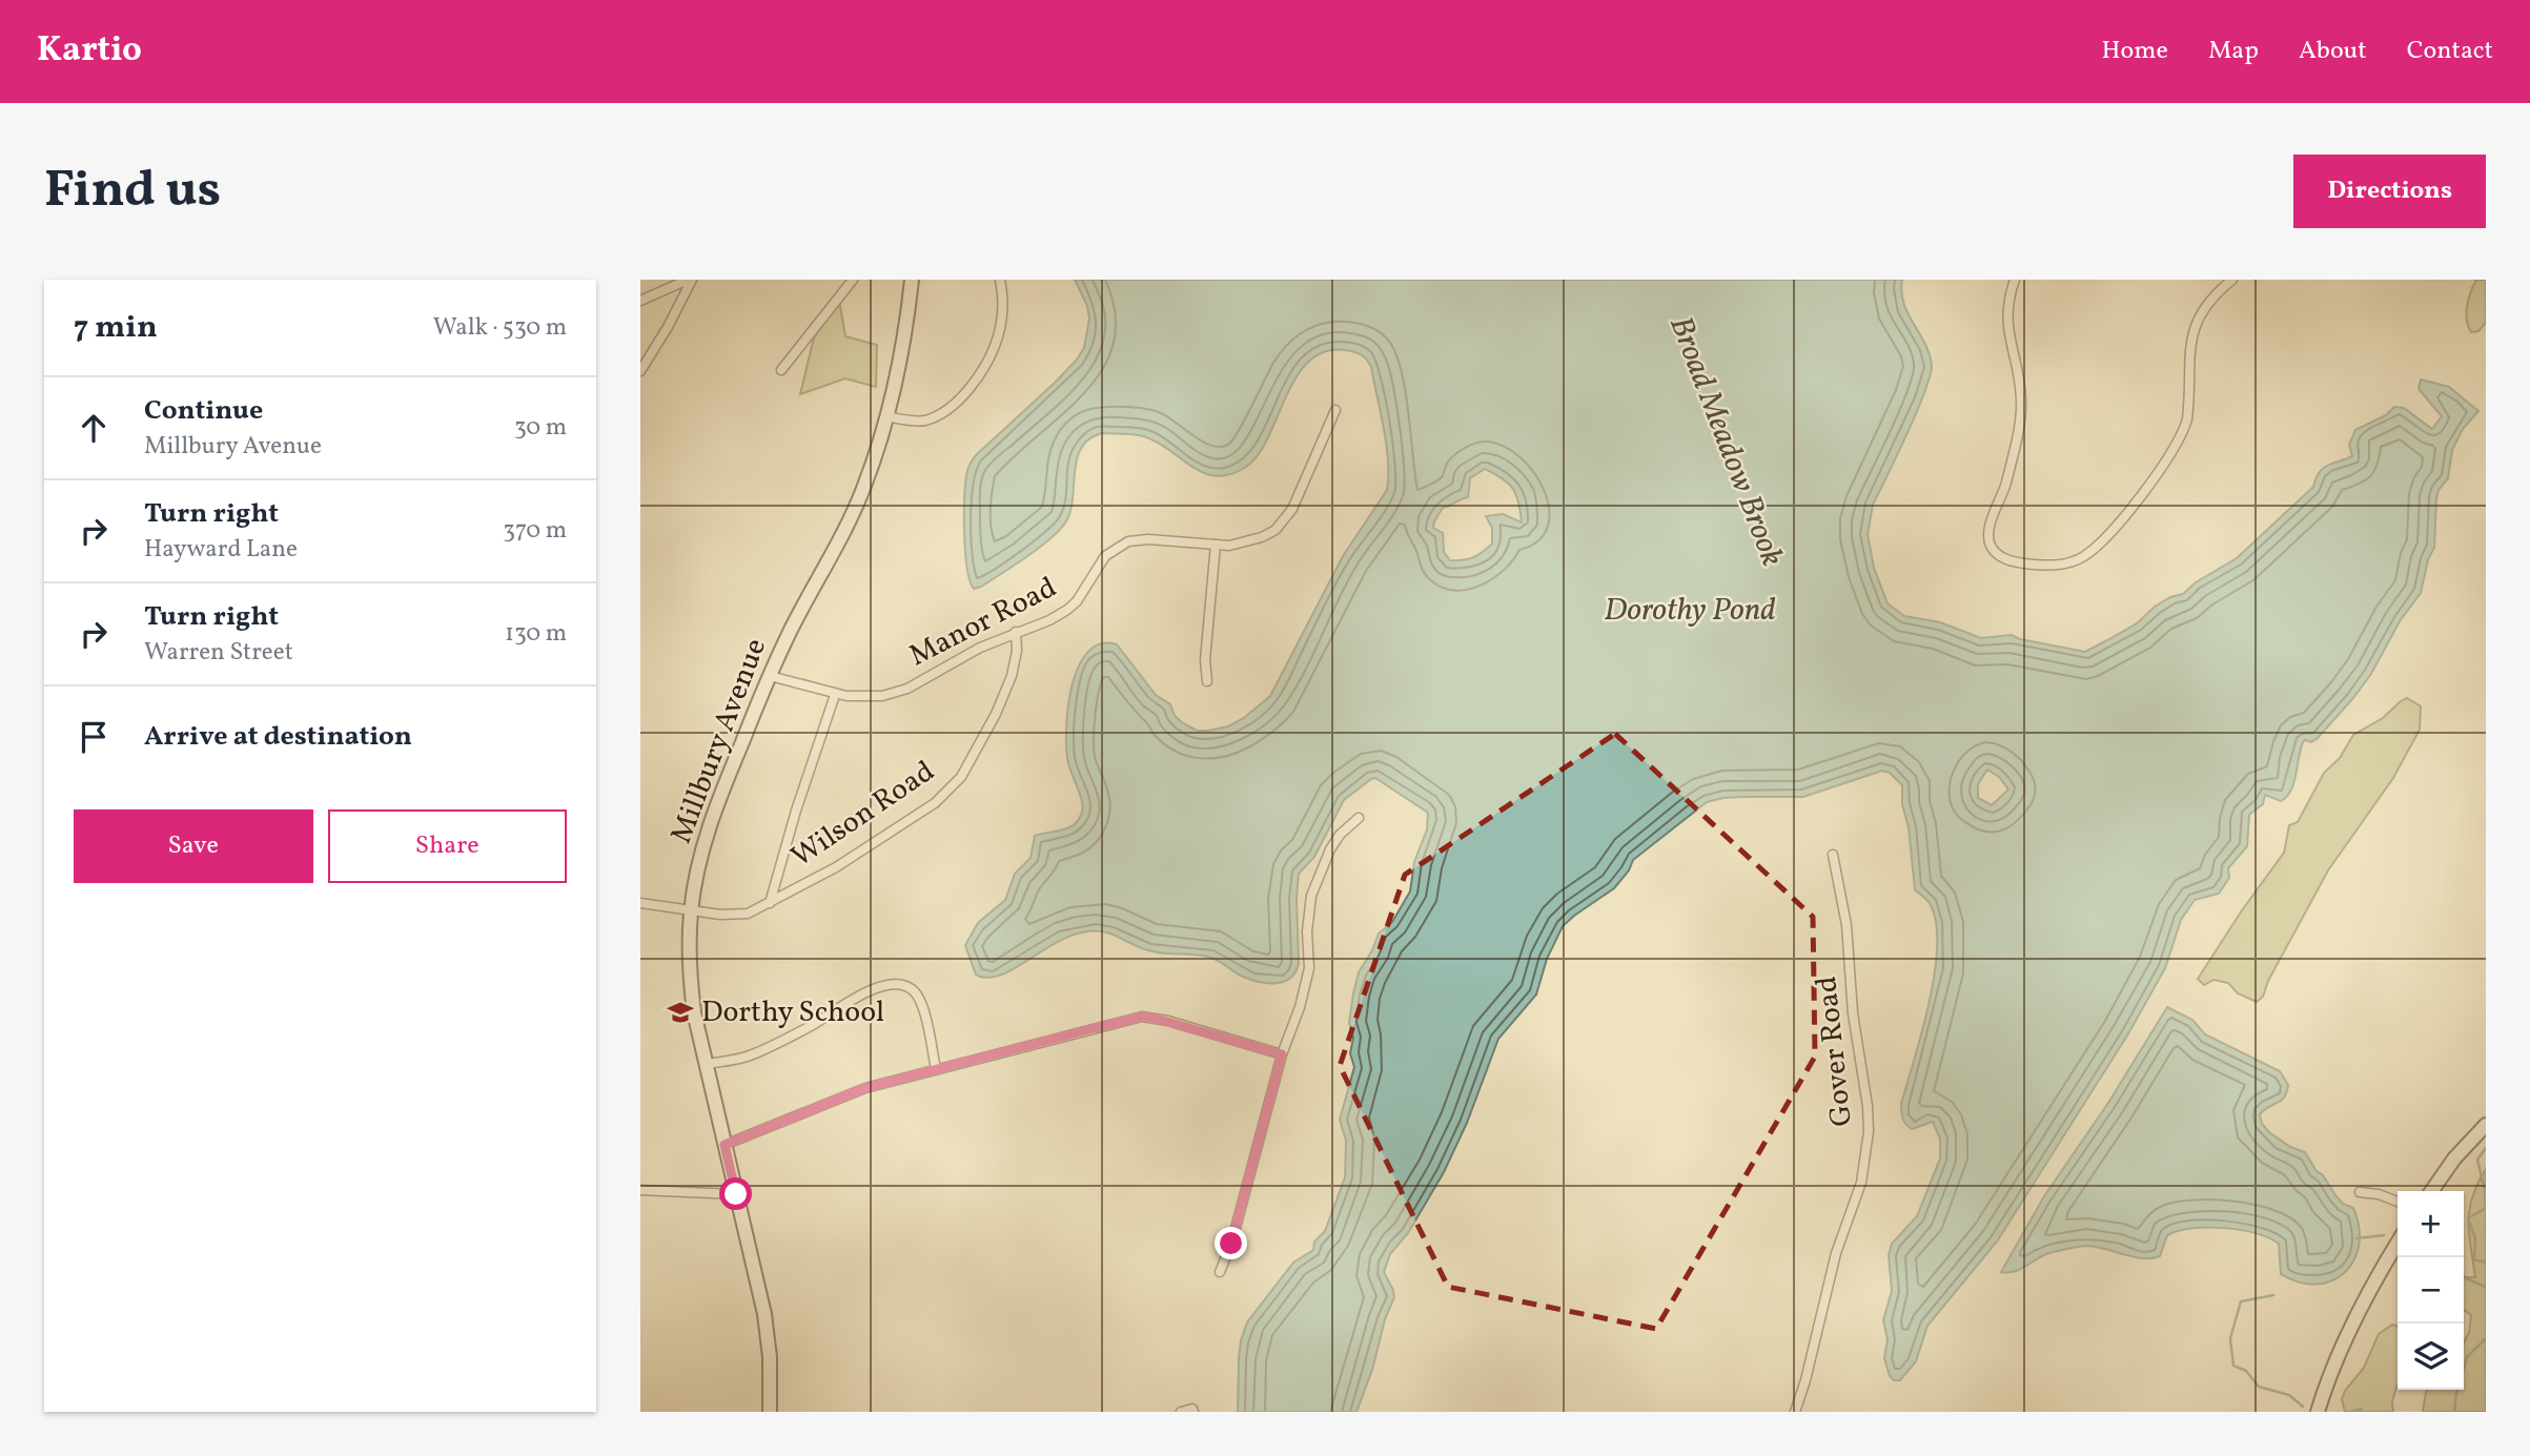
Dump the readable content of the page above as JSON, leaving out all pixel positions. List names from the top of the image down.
{
  "streets": {
    "main road": ["Millbury Avenue"],
    "street": ["Manor Road", "Wilson Road", "Gover Road"]
  },
  "crossings": [
    ["Manor Road", "Millbury Avenue"],
    ["Manor Road", "Wilson Road"],
    ["Millbury Avenue", "Wilson Road"]
  ],
  "water": ["Broad Meadow Brook", "Dorothy Pond"],
  "places": {
    "school or university": ["Dorthy School"]
  },
  "page": {
    "header": "Kartio",
    "nav": [
      "Home",
      "Map",
      "About",
      "Contact"
    ],
    "buttons": [
      "Directions",
      ["Save", "Share"]
    ],
    "title": "Find us",
    "heading": ["7 min", "Walk · 530 m"],
    "list": [
      ["Continue", "Millbury Avenue", "30 m"],
      ["Turn right", "Hayward Lane", "370 m"],
      ["Turn right", "Warren Street", "130 m"],
      "Arrive at destination"
    ],
    "map_buttons": ["+", "−"]
  }
}
